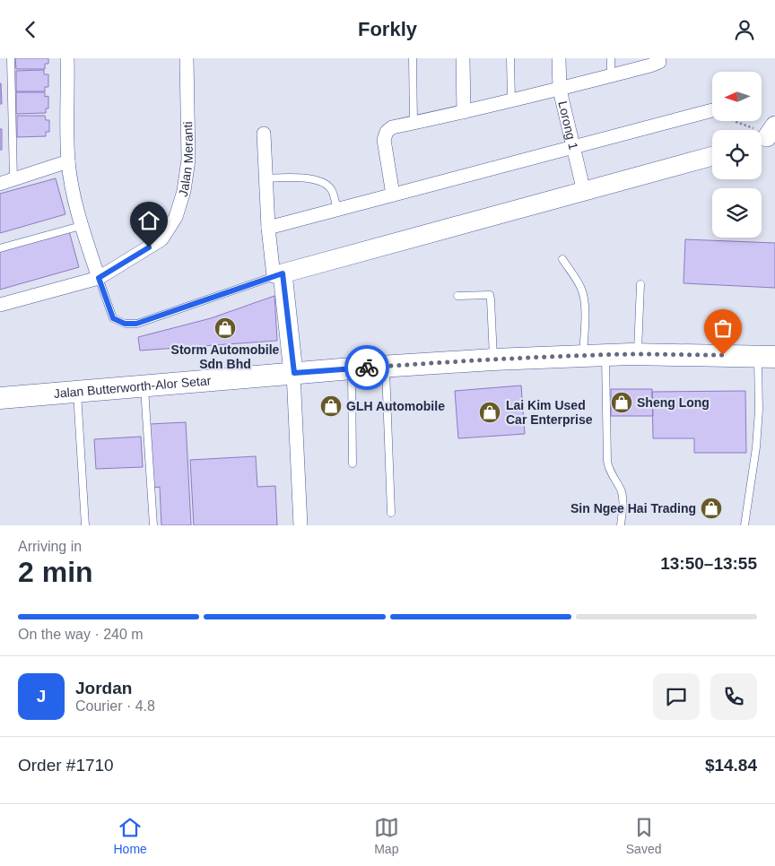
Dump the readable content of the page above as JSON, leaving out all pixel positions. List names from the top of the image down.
{
  "streets": {
    "main road": ["Jalan Butterworth-Alor Setar"],
    "street": ["Lorong 1", "Jalan Meranti"]
  },
  "places": {
    "shop": [
      "Storm Automobile Sdn Bhd",
      "Sheng Long",
      "GLH Automobile",
      "Lai Kim Used Car Enterprise",
      "Sin Ngee Hai Trading"
    ]
  },
  "north": "left",
  "page": {
    "header": "Forkly",
    "heading": ["2 min", "Arriving in", "13:50–13:55"],
    "panel": [
      "Jordan",
      "Courier · 4.8",
      "Order #1710",
      "$14.84"
    ],
    "bar": "On the way · 240 m",
    "round": "J",
    "tabs": ["Home", "Map", "Saved"]
  }
}
